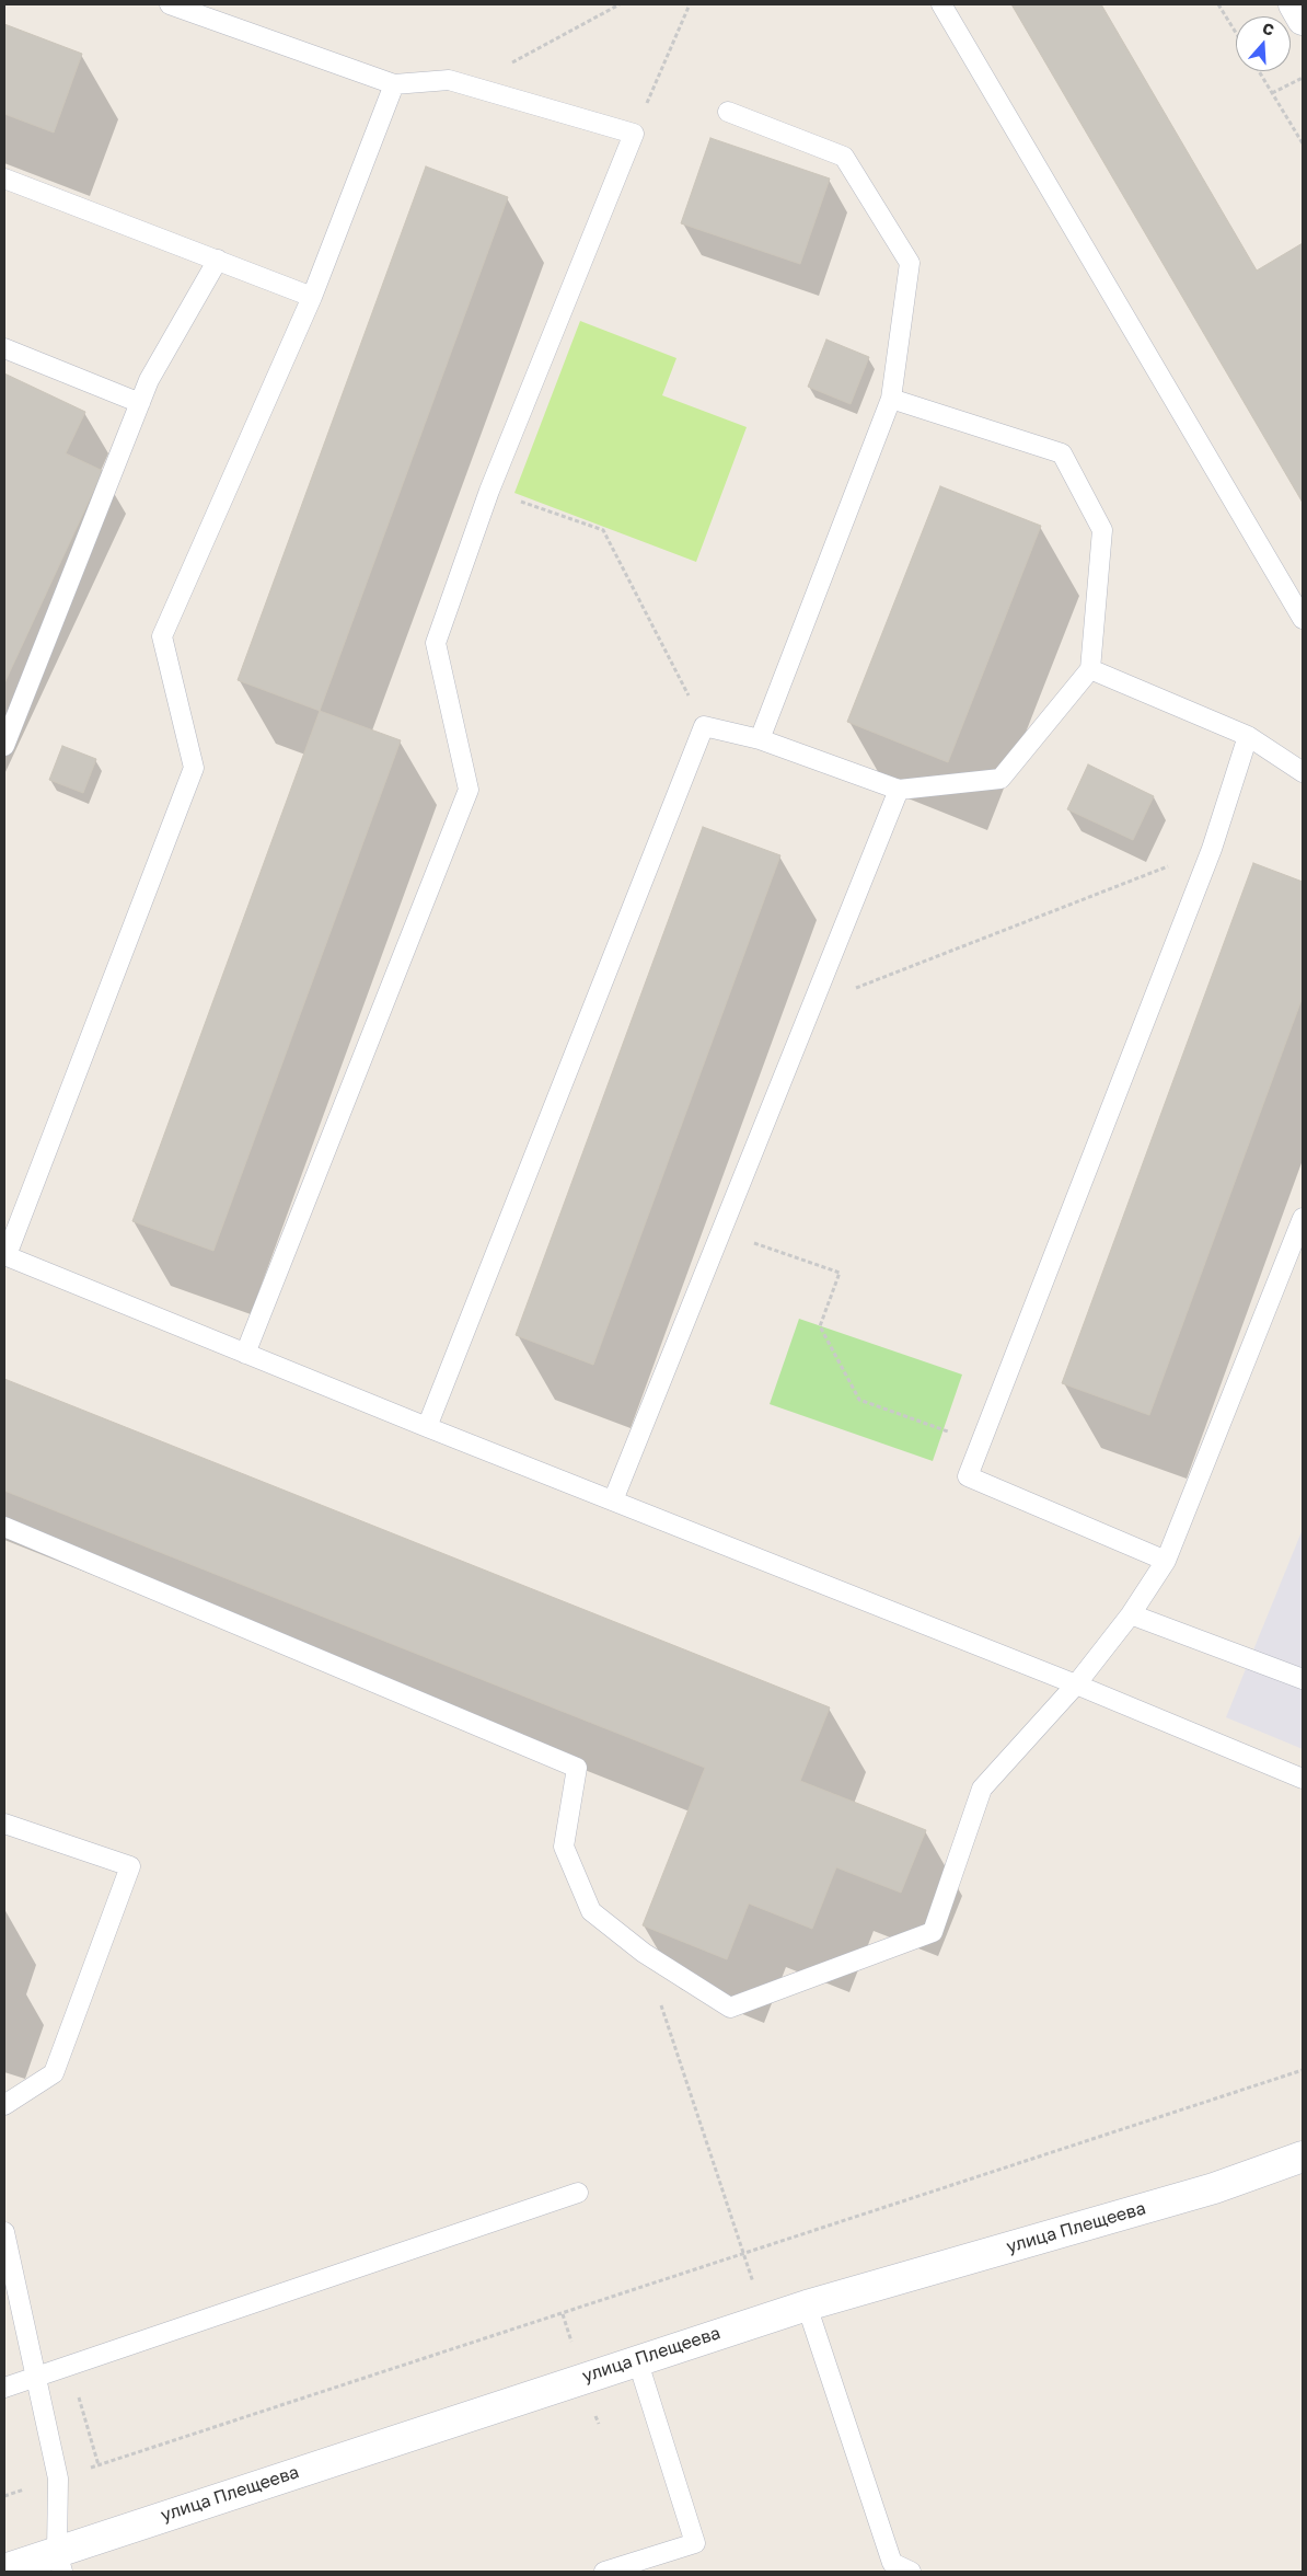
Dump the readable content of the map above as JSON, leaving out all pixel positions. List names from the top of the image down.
{
  "streets": {
    "main road": ["улица Плещеева"]
  },
  "north": "top"
}
